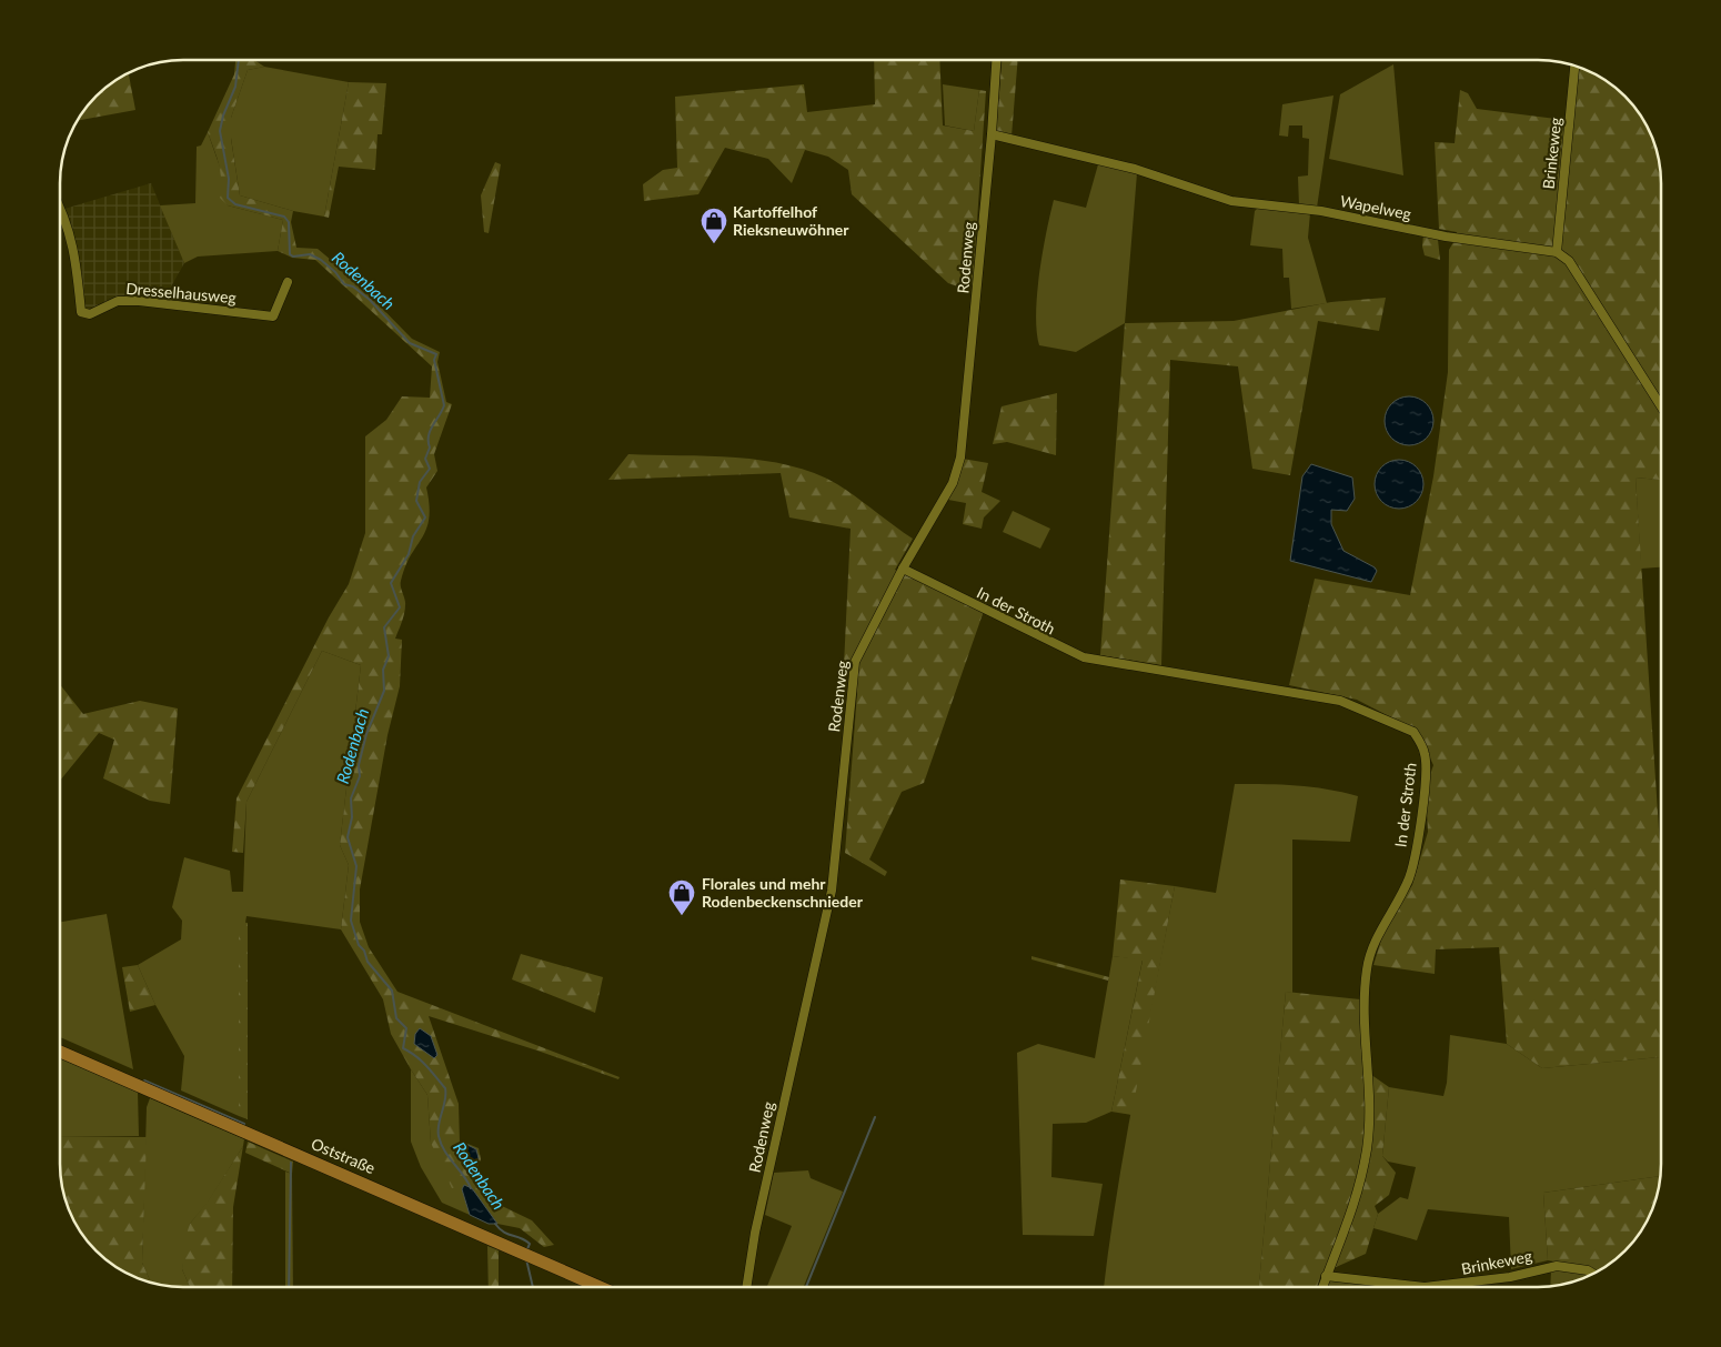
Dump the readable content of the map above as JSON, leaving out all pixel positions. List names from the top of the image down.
{
  "streets": {
    "main road": ["Oststraße"],
    "street": [
      "Brinkeweg",
      "Wapelweg",
      "Rodenweg",
      "Dresselhausweg",
      "In der Stroth"
    ]
  },
  "crossings": [
    ["Brinkeweg", "Wapelweg"],
    ["Brinkeweg", "In der Stroth"],
    ["Wapelweg", "Rodenweg"],
    ["Rodenweg", "In der Stroth"]
  ],
  "water": ["Rodenbach"],
  "places": {
    "shop": ["Kartoffelhof Rieksneuwöhner", "Florales und mehr Rodenbeckenschnieder"]
  }
}
